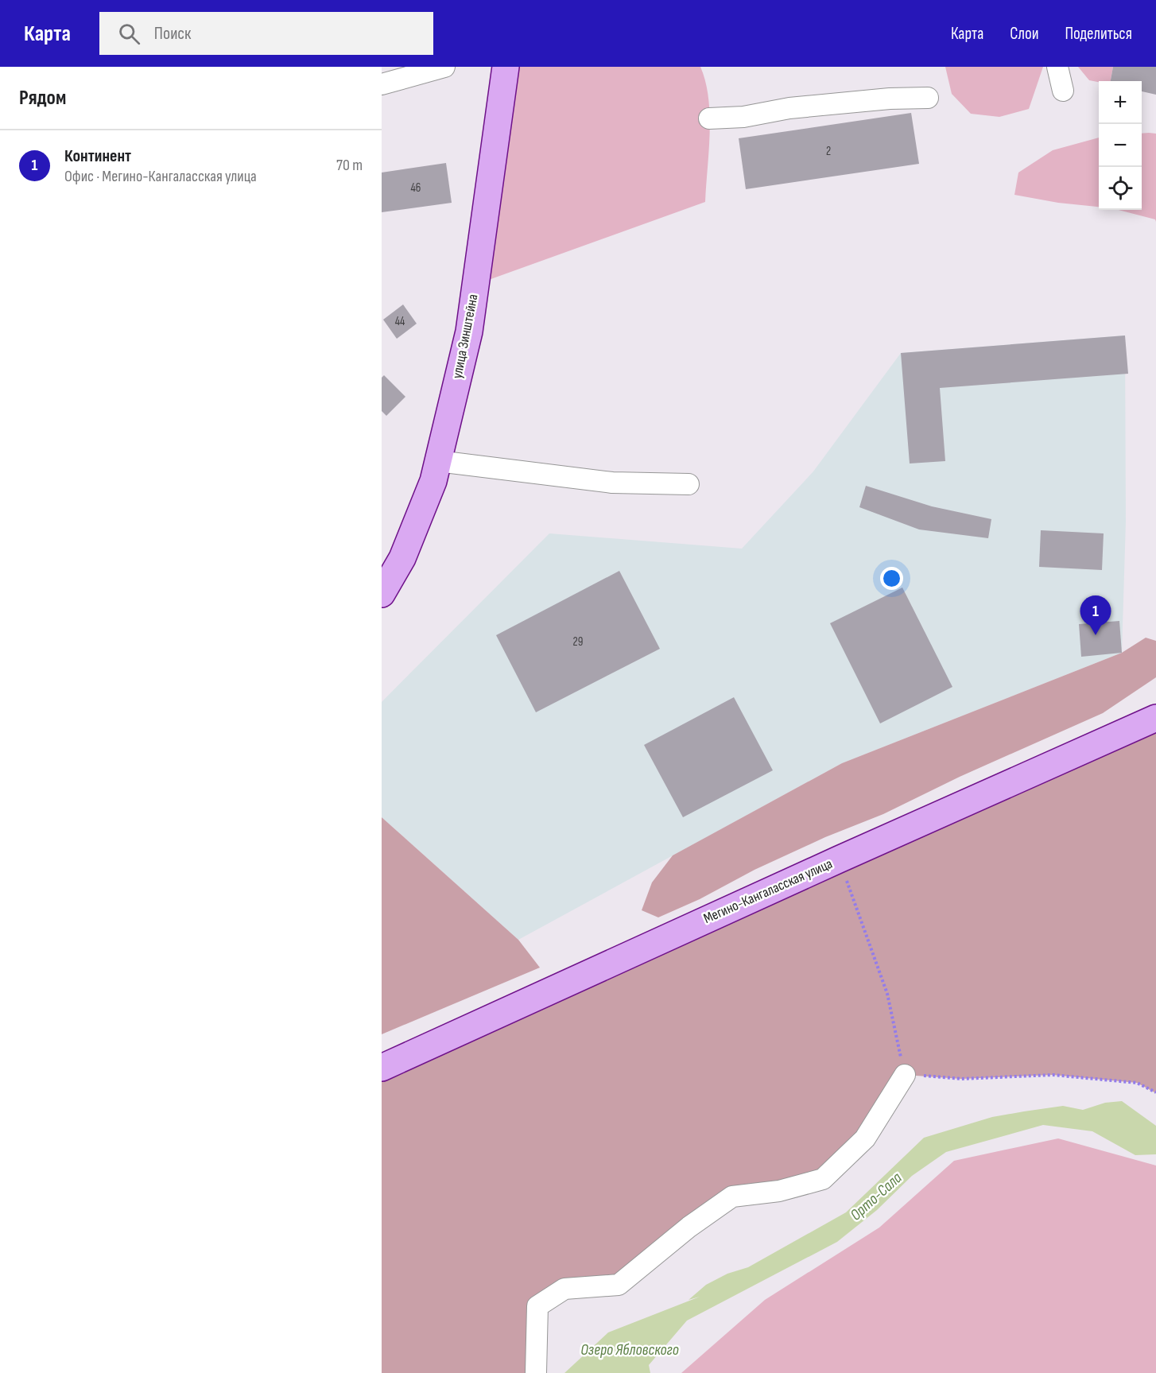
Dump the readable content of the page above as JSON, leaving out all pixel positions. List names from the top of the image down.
{
  "streets": {
    "main road": ["улица Зинштейна", "Мегино-Кангаласская улица"]
  },
  "water": ["Орто-Сала", "Озеро Ябловского"],
  "house_numbers": [
    "2",
    "46",
    "44",
    "29"
  ],
  "page": {
    "header": "Карта",
    "search": "Поиск",
    "nav": ["Карта", "Слои", "Поделиться"],
    "heading": "Рядом",
    "map_buttons": ["+", "−"],
    "list": [
      {
        "mark": "1",
        "name": "Континент",
        "note": "Офис · Мегино-Кангаласская улица",
        "value": "70 m"
      }
    ],
    "pins": "1"
  }
}
